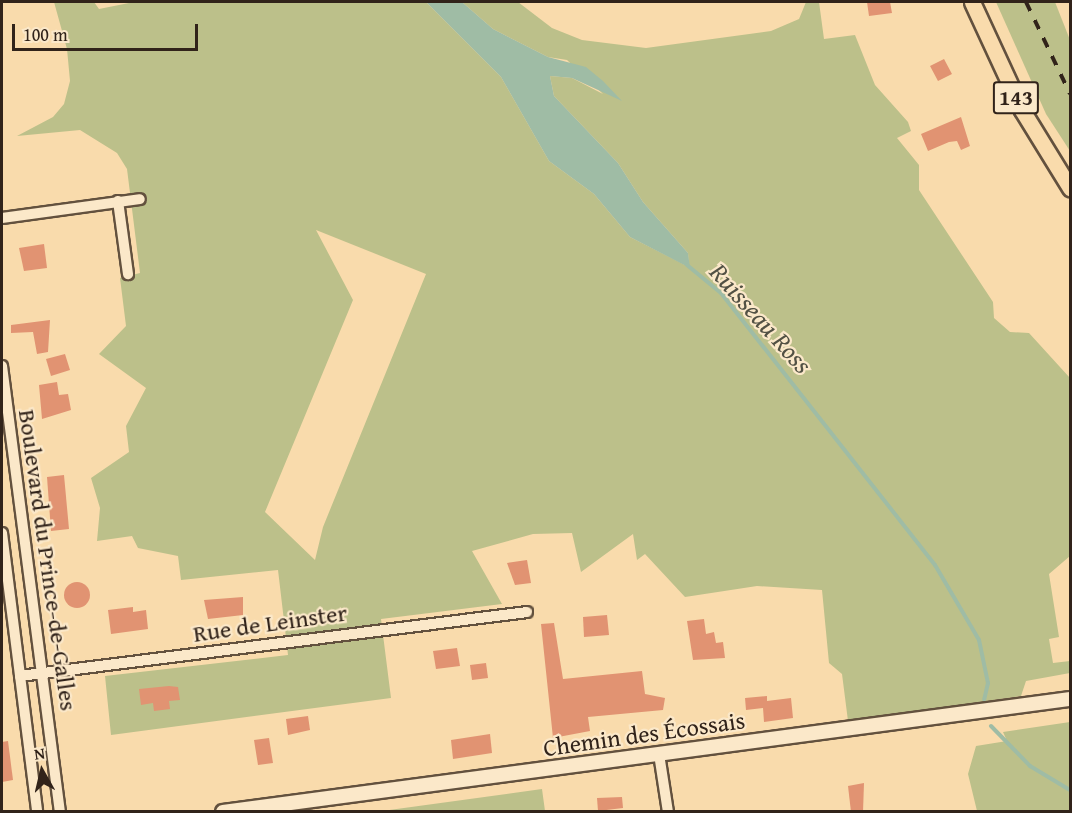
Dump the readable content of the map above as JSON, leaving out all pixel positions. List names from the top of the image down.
{
  "streets": {
    "main road": ["143", "Chemin des Écossais"],
    "street": ["Boulevard du Prince-de-Galles", "Rue de Leinster"]
  },
  "crossings": [
    ["Boulevard du Prince-de-Galles", "Rue de Leinster"]
  ],
  "water": ["Ruisseau Ross"],
  "scale_bar": "100 m",
  "north": "top"
}
